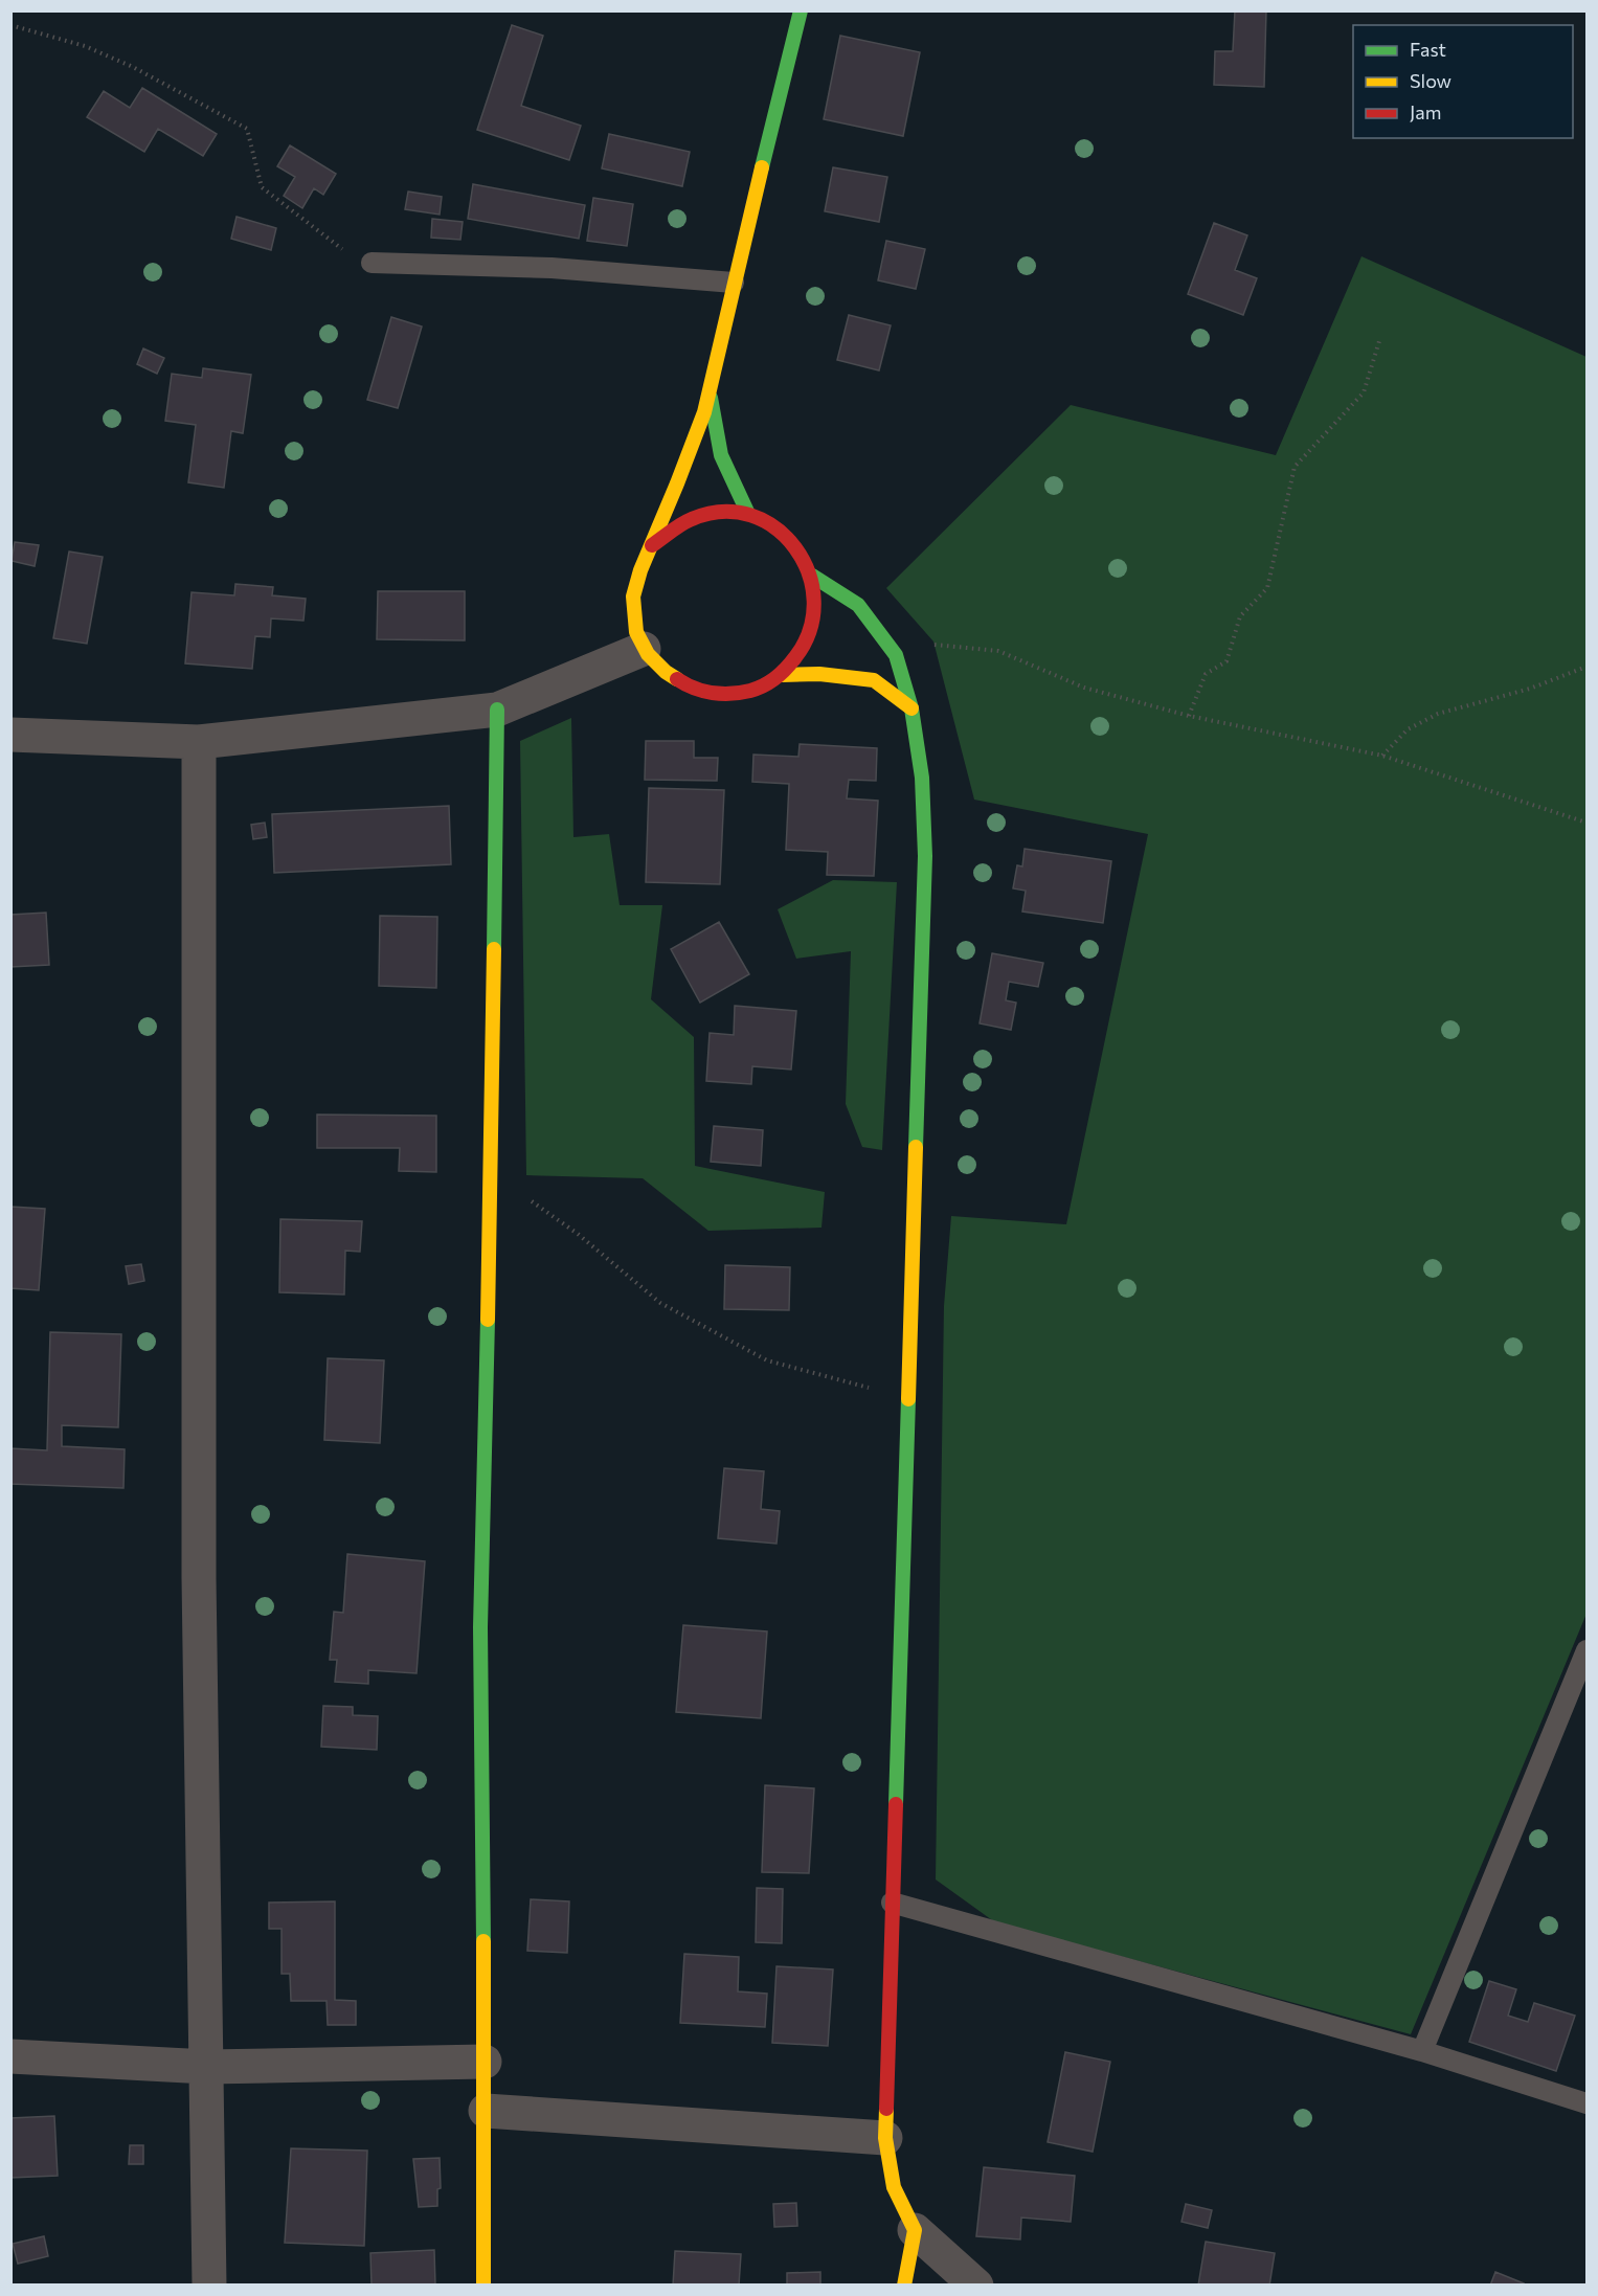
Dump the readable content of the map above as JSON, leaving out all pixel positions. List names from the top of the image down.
{
  "legend": ["Fast", "Slow", "Jam"]
}
